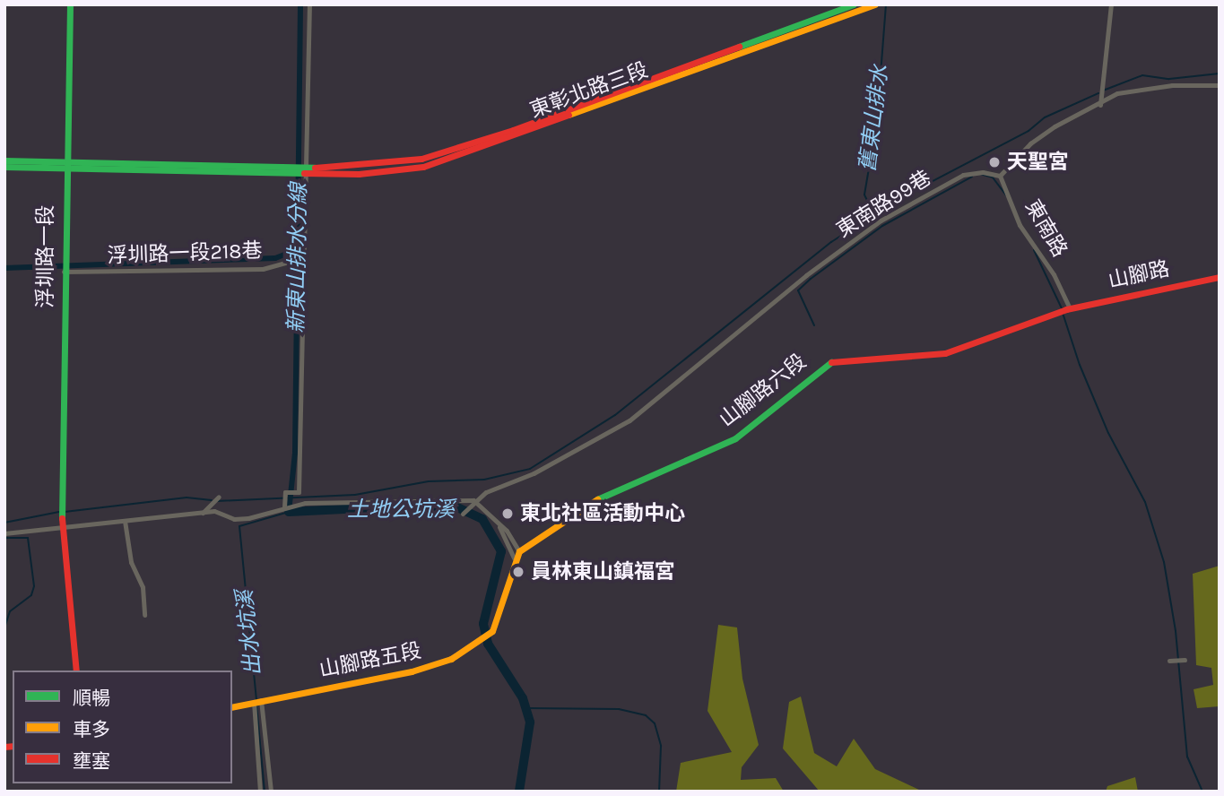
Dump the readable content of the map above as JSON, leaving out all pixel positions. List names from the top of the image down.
{
  "streets": {
    "street": [
      "東彰北路三段",
      "東南路99巷",
      "東南路",
      "浮圳路一段218巷",
      "浮圳路一段",
      "山腳路",
      "山腳路六段",
      "山腳路五段"
    ]
  },
  "crossings": [
    ["東南路99巷", "東南路"],
    ["東南路", "山腳路"],
    ["浮圳路一段218巷", "浮圳路一段"],
    ["山腳路", "山腳路六段"],
    ["山腳路六段", "山腳路五段"]
  ],
  "water": [
    "舊東山排水",
    "新東山排水分線",
    "土地公坑溪",
    "出水坑溪"
  ],
  "places": ["天聖宮", "東北社區活動中心", "員林東山鎮福宮"],
  "legend": ["順暢", "車多", "壅塞"]
}
